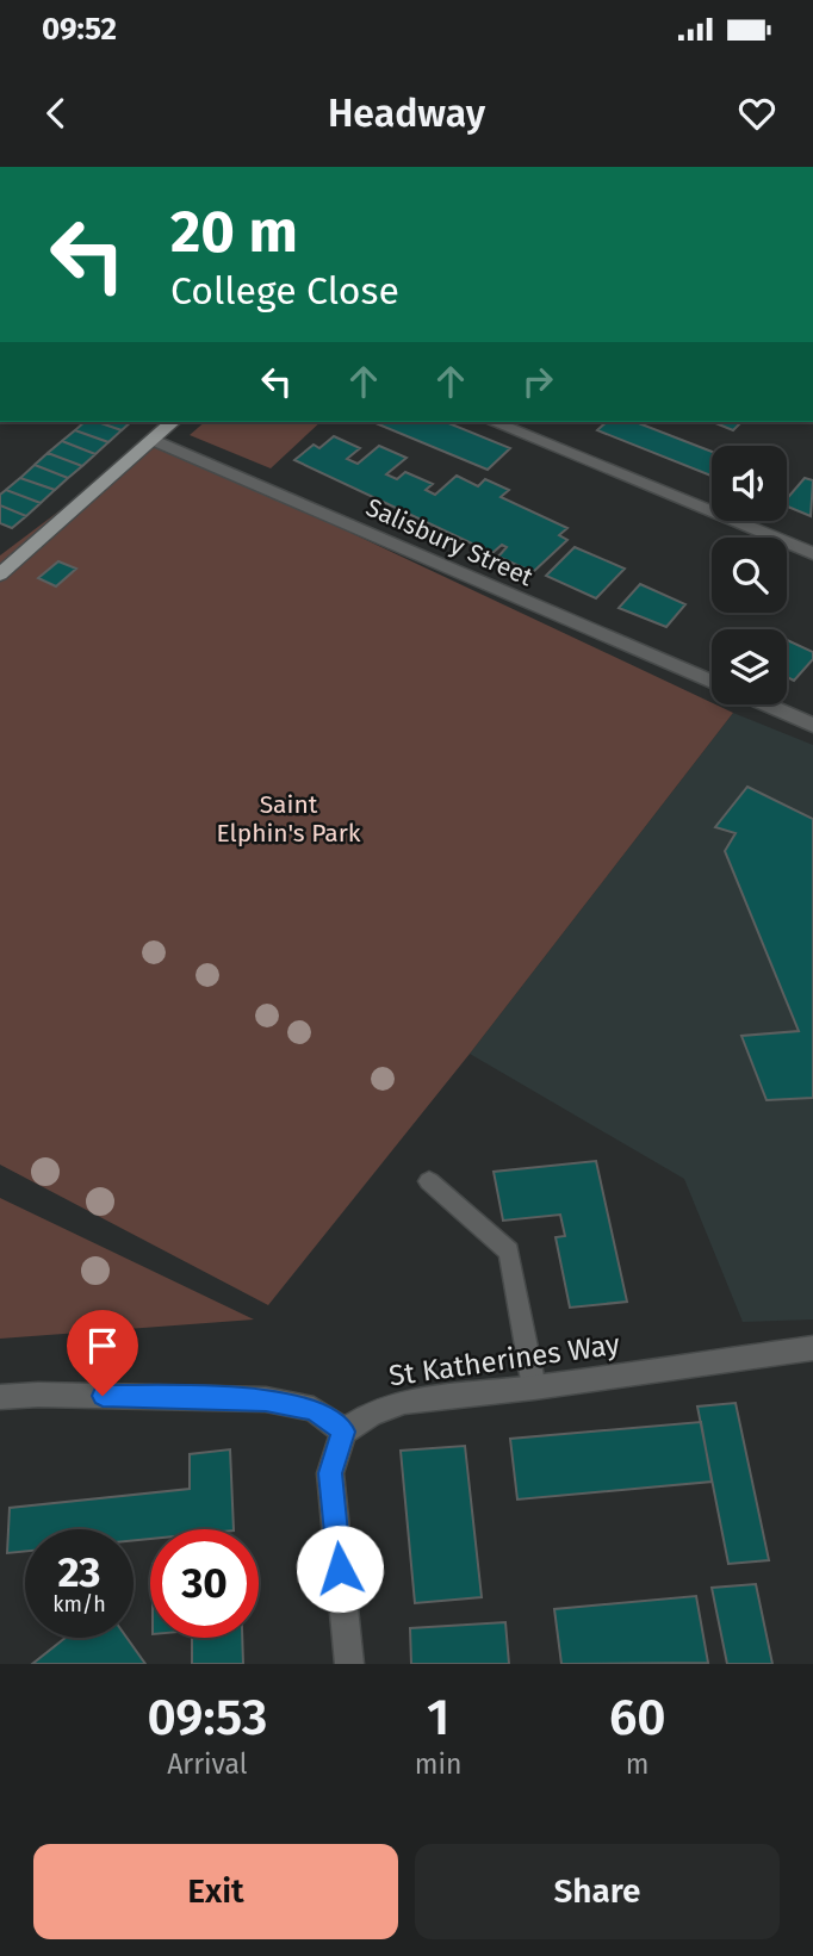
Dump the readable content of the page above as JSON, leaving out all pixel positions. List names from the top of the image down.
{
  "streets": {
    "street": ["Salisbury Street", "St Katherines Way"]
  },
  "parks": ["Saint Elphin's Park"],
  "page": {
    "status": "09:52",
    "header": "Headway",
    "turn": ["20 m", "College Close"],
    "speed": "23 km/h",
    "limit": "30",
    "eta": [
      "09:53",
      "Arrival",
      "1",
      "min",
      "60",
      "m"
    ],
    "buttons": ["Exit", "Share"]
  }
}
